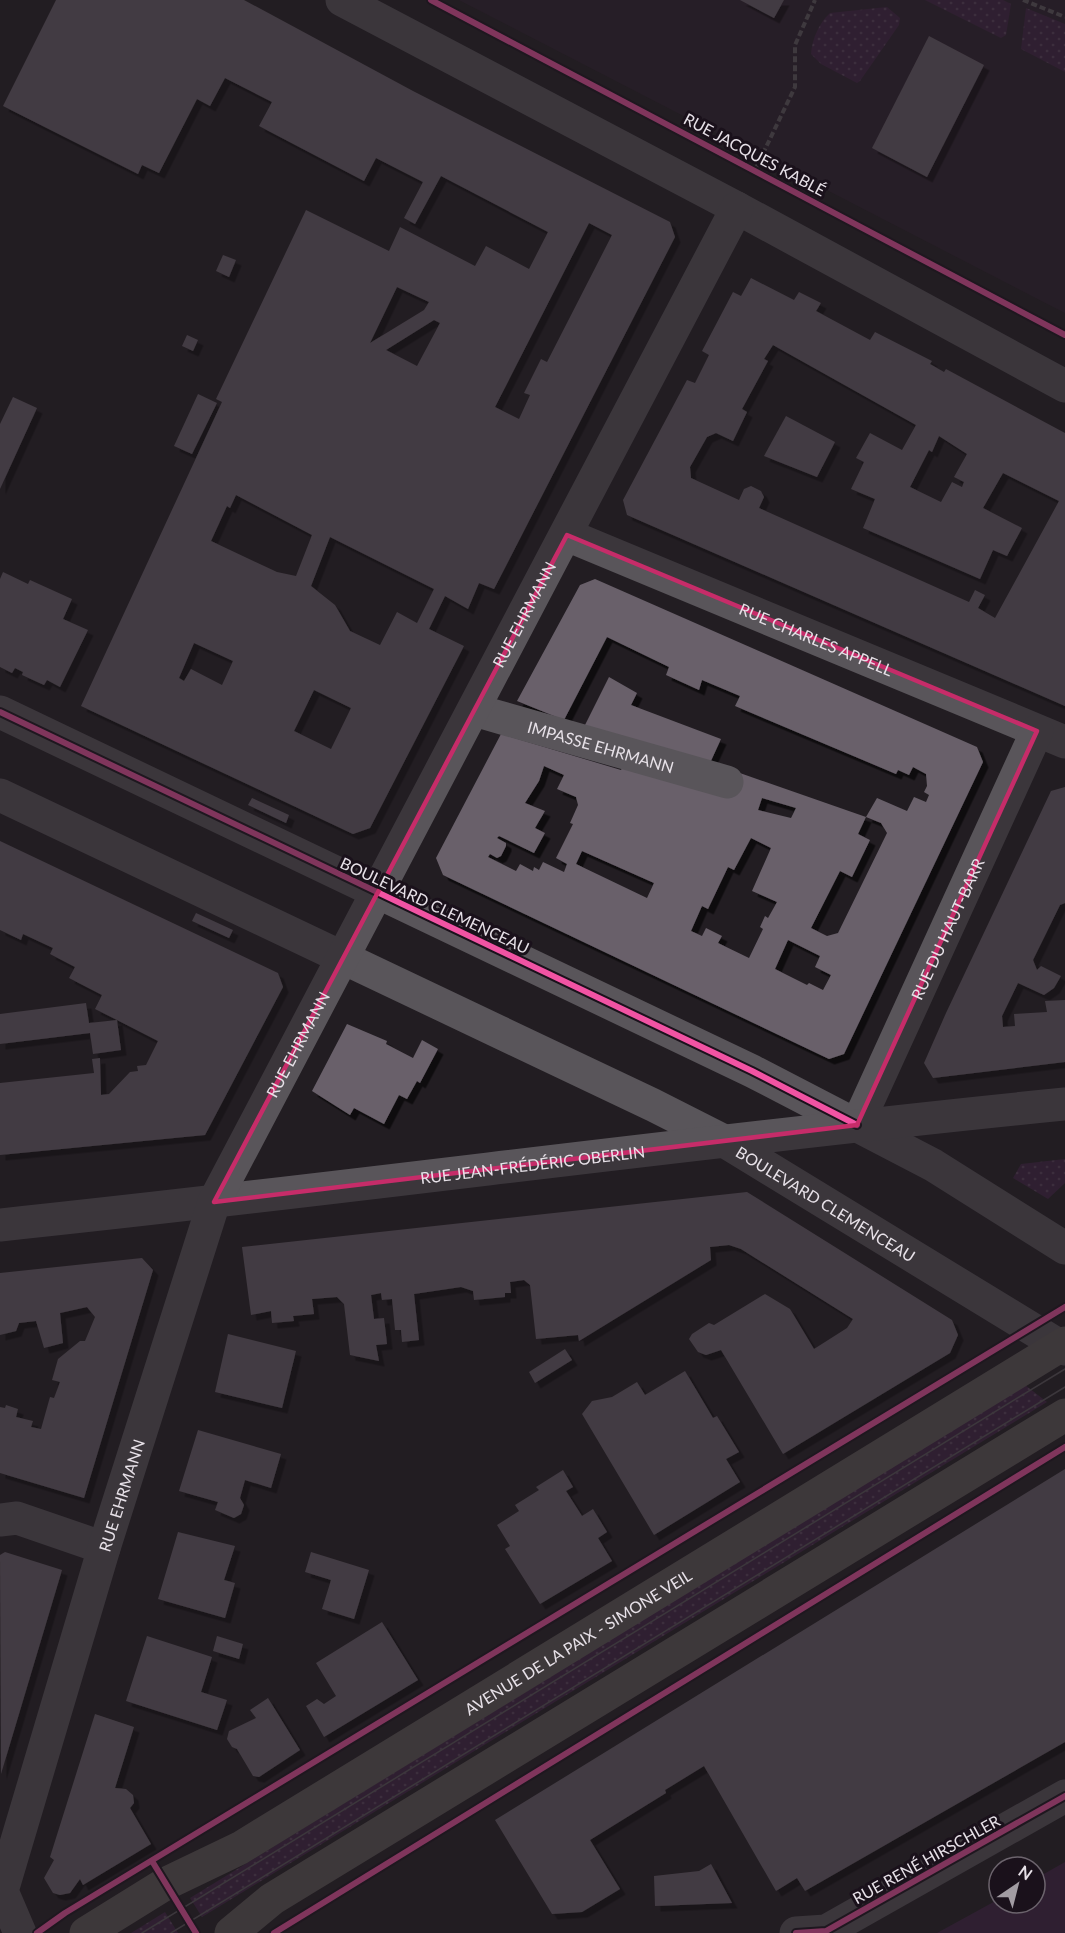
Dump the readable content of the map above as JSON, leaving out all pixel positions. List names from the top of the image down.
{
  "streets": {
    "main road": ["AVENUE DE LA PAIX - SIMONE VEIL"],
    "street": [
      "RUE EHRMANN",
      "RUE CHARLES APPELL",
      "IMPASSE EHRMANN",
      "BOULEVARD CLEMENCEAU",
      "RUE DU HAUT-BARR",
      "RUE JEAN-FRÉDÉRIC OBERLIN",
      "RUE RENÉ HIRSCHLER"
    ],
    "cycle path": ["RUE JACQUES KABLÉ"]
  },
  "crossings": [
    ["RUE EHRMANN", "RUE CHARLES APPELL"],
    ["RUE EHRMANN", "IMPASSE EHRMANN"],
    ["RUE EHRMANN", "BOULEVARD CLEMENCEAU"],
    ["RUE EHRMANN", "RUE JEAN-FRÉDÉRIC OBERLIN"],
    ["RUE CHARLES APPELL", "RUE DU HAUT-BARR"],
    ["BOULEVARD CLEMENCEAU", "RUE DU HAUT-BARR"],
    ["BOULEVARD CLEMENCEAU", "RUE JEAN-FRÉDÉRIC OBERLIN"],
    ["BOULEVARD CLEMENCEAU", "AVENUE DE LA PAIX - SIMONE VEIL"],
    ["RUE DU HAUT-BARR", "RUE JEAN-FRÉDÉRIC OBERLIN"]
  ],
  "north": "top right"
}
